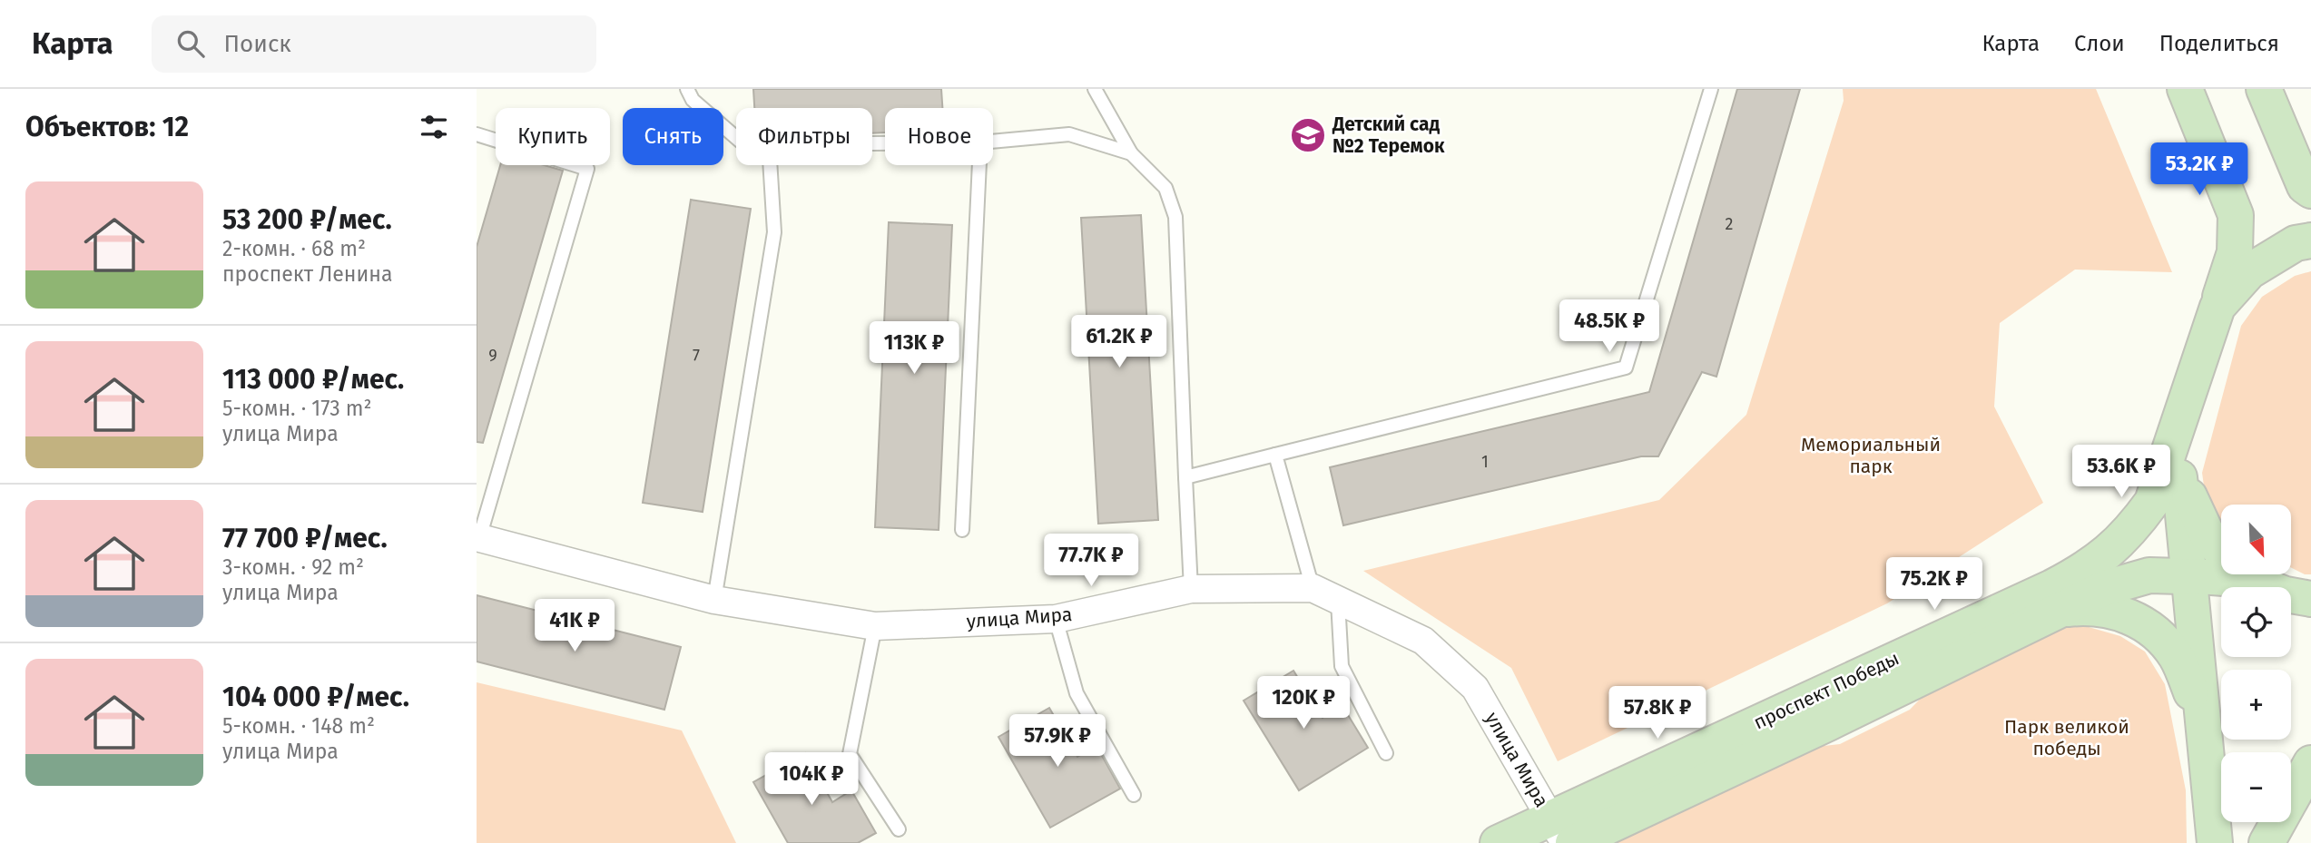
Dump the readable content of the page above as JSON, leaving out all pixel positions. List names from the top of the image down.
{
  "streets": {
    "main road": ["проспект Победы"],
    "street": ["улица Мира"]
  },
  "crossings": [
    ["улица Мира", "проспект Победы"]
  ],
  "parks": ["Мемориальный парк", "Парк великой победы"],
  "places": {
    "school or university": ["Детский сад №2 Теремок"]
  },
  "house_numbers": [
    "2",
    "9",
    "7",
    "1"
  ],
  "north": "bottom right",
  "page": {
    "header": "Карта",
    "search": "Поиск",
    "nav": ["Карта", "Слои", "Поделиться"],
    "heading": "Объектов: 12",
    "chip": [
      "Купить",
      "Снять",
      "Фильтры",
      "Новое"
    ],
    "price": [
      "53.2K ₽",
      "48.5K ₽",
      "61.2K ₽",
      "113K ₽",
      "53.6K ₽",
      "77.7K ₽",
      "75.2K ₽",
      "41K ₽",
      "120K ₽",
      "57.8K ₽",
      "57.9K ₽",
      "104K ₽"
    ],
    "list": [
      {
        "name": "53 200 ₽/мес.",
        "note": "2-комн. · 68 m² · проспект Ленина"
      },
      {
        "name": "113 000 ₽/мес.",
        "note": "5-комн. · 173 m² · улица Мира"
      },
      {
        "name": "77 700 ₽/мес.",
        "note": "3-комн. · 92 m² · улица Мира"
      },
      {
        "name": "104 000 ₽/мес.",
        "note": "5-комн. · 148 m² · улица Мира"
      }
    ],
    "map_buttons": ["+", "−"]
  }
}
